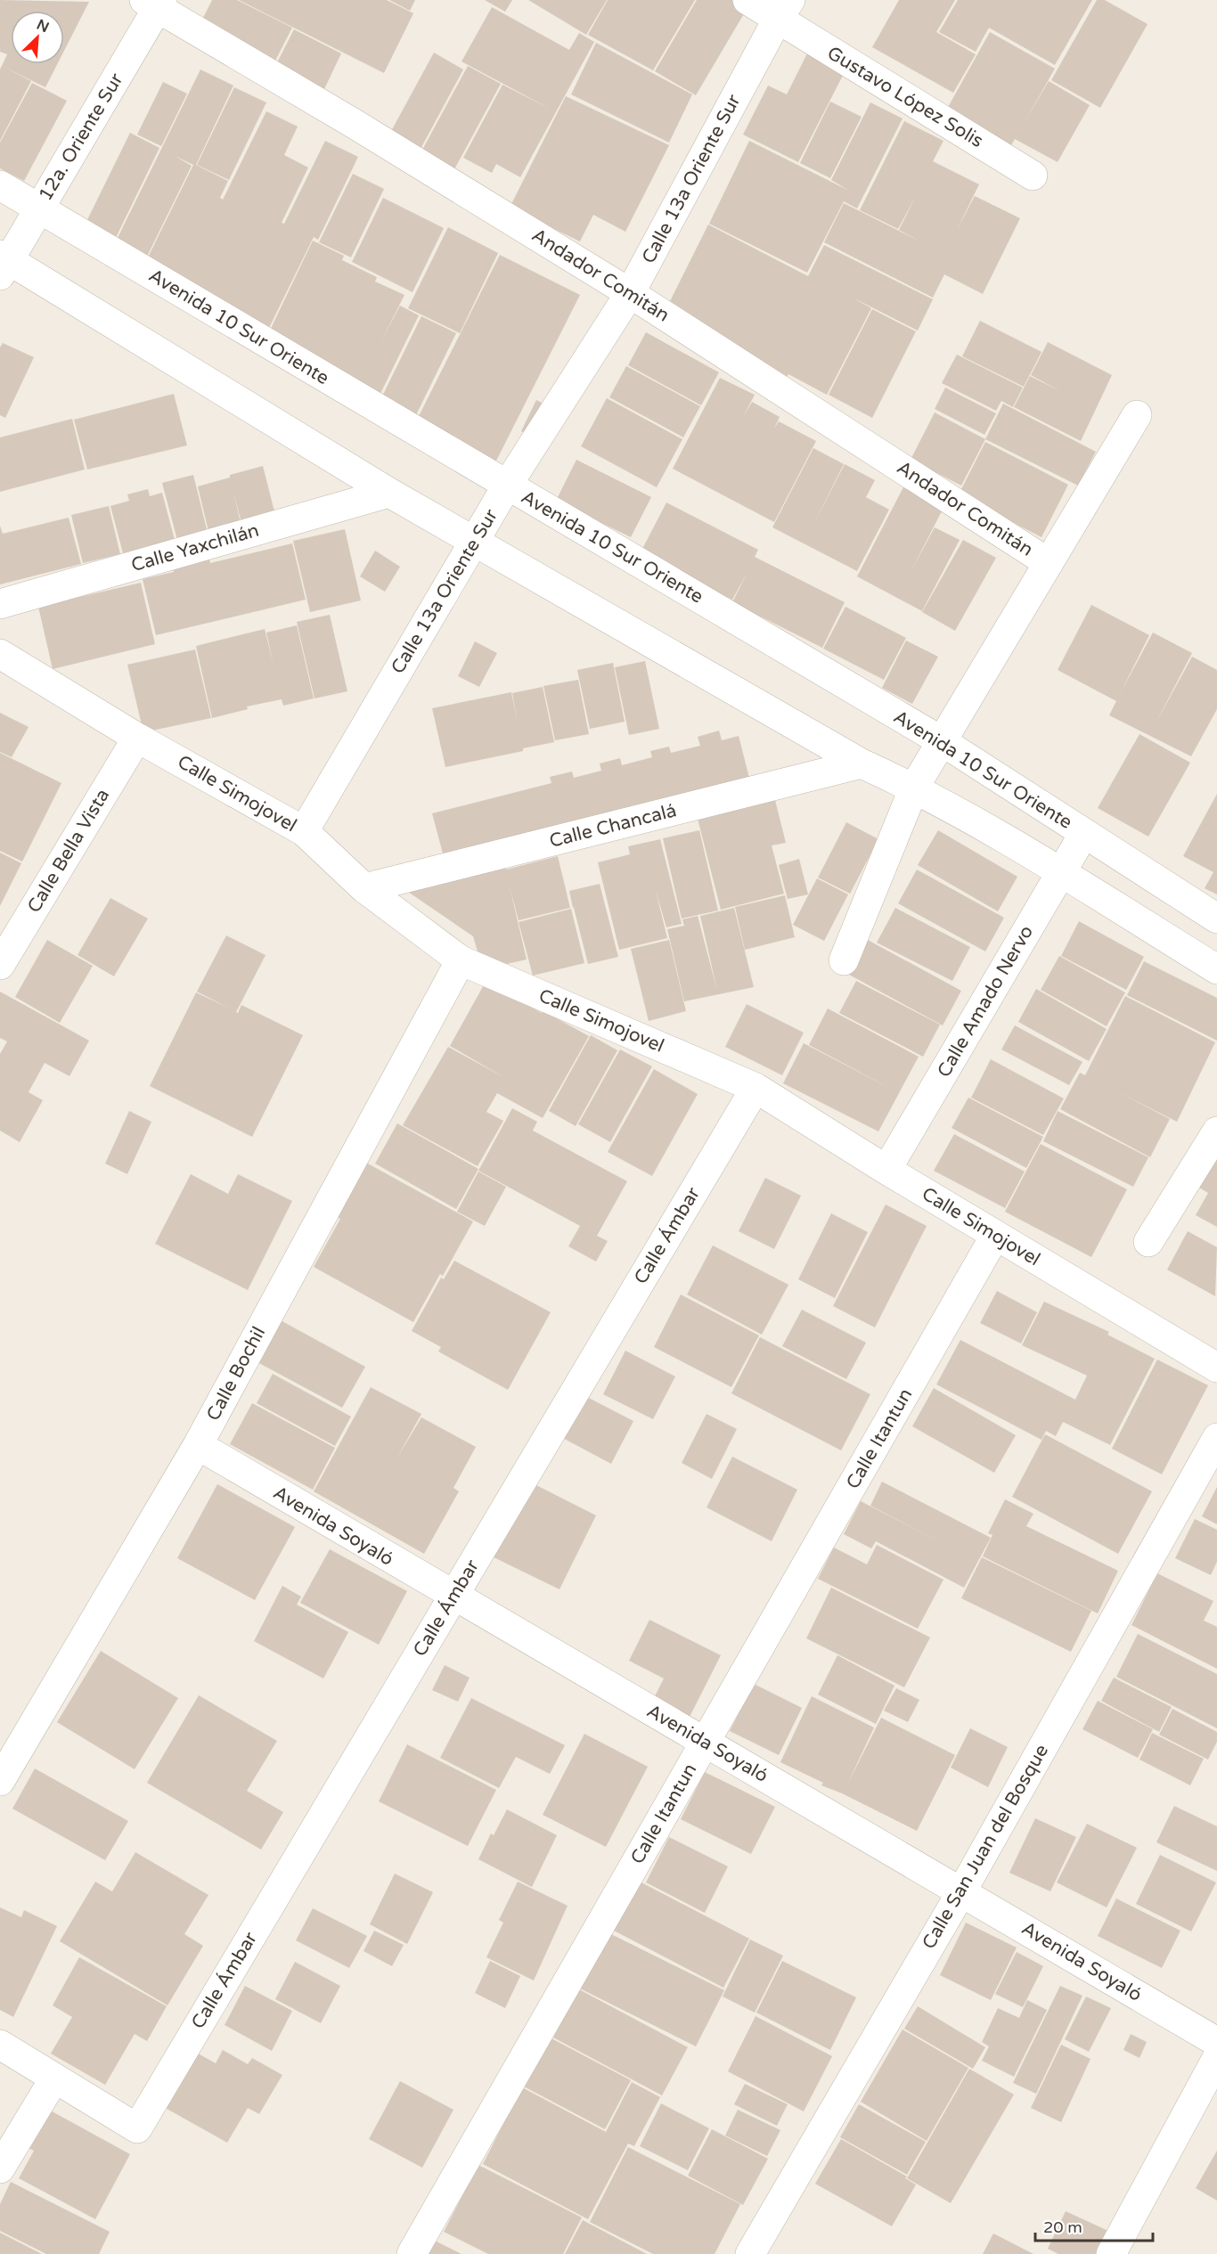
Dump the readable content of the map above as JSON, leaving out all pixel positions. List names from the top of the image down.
{
  "streets": {
    "street": [
      "Gustavo López Solis",
      "12a. Oriente Sur",
      "Calle 13a Oriente Sur",
      "Andador Comitán",
      "Avenida 10 Sur Oriente",
      "Calle Yaxchilán",
      "Calle Simojovel",
      "Calle Chancalá",
      "Calle Bella Vista",
      "Calle Amado Nervo",
      "Calle Ámbar",
      "Calle Bochil",
      "Calle Itantun",
      "Avenida Soyaló",
      "Calle San Juan del Bosque"
    ]
  },
  "crossings": [
    ["Gustavo López Solis", "Calle 13a Oriente Sur"],
    ["12a. Oriente Sur", "Andador Comitán"],
    ["12a. Oriente Sur", "Avenida 10 Sur Oriente"],
    ["Calle 13a Oriente Sur", "Andador Comitán"],
    ["Calle 13a Oriente Sur", "Avenida 10 Sur Oriente"],
    ["Calle 13a Oriente Sur", "Calle Simojovel"],
    ["Avenida 10 Sur Oriente", "Calle Amado Nervo"],
    ["Calle Simojovel", "Calle Chancalá"],
    ["Calle Simojovel", "Calle Bella Vista"],
    ["Calle Simojovel", "Calle Amado Nervo"],
    ["Calle Simojovel", "Calle Ámbar"],
    ["Calle Simojovel", "Calle Bochil"],
    ["Calle Simojovel", "Calle Itantun"],
    ["Calle Ámbar", "Avenida Soyaló"],
    ["Calle Bochil", "Avenida Soyaló"],
    ["Calle Itantun", "Avenida Soyaló"],
    ["Avenida Soyaló", "Calle San Juan del Bosque"]
  ],
  "scale_bar": "20 m",
  "north": "top right"
}
